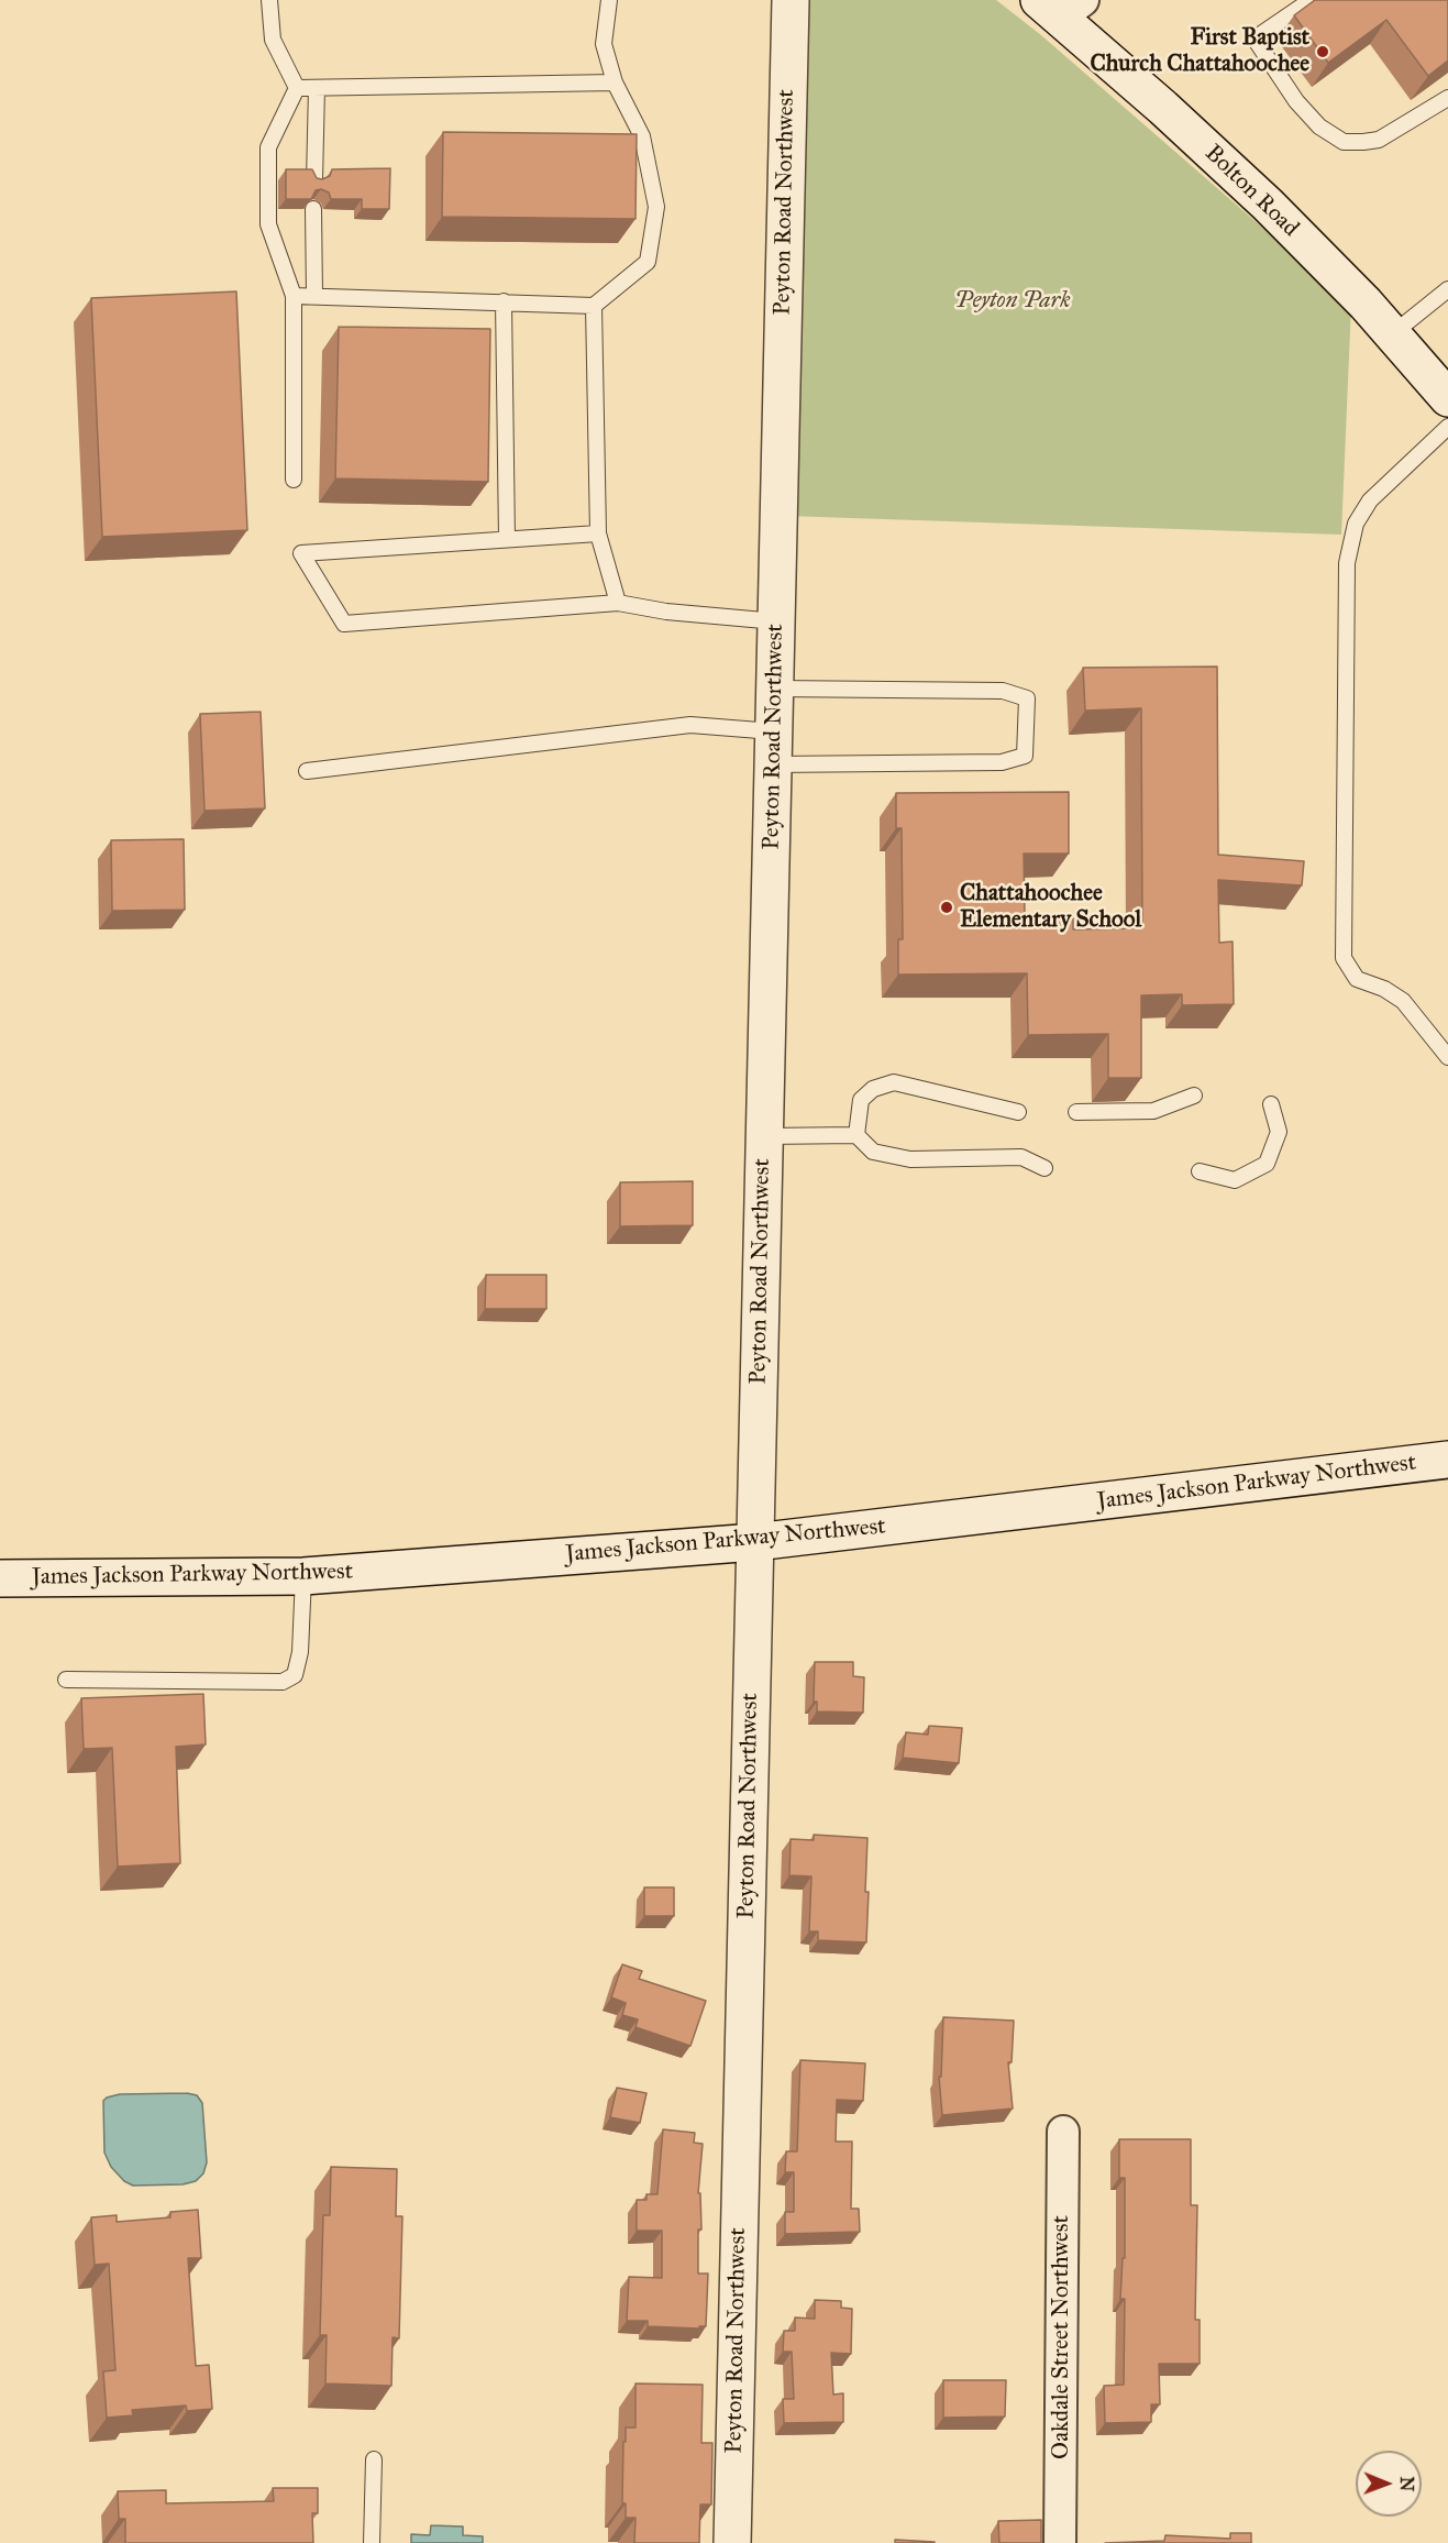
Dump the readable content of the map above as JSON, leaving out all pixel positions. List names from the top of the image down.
{
  "streets": {
    "street": [
      "Bolton Road",
      "Peyton Road Northwest",
      "James Jackson Parkway Northwest",
      "Oakdale Street Northwest"
    ]
  },
  "crossings": [
    ["Peyton Road Northwest", "James Jackson Parkway Northwest"]
  ],
  "parks": ["Peyton Park"],
  "places": ["First Baptist Church Chattahoochee", "Chattahoochee Elementary School"],
  "north": "right"
}
